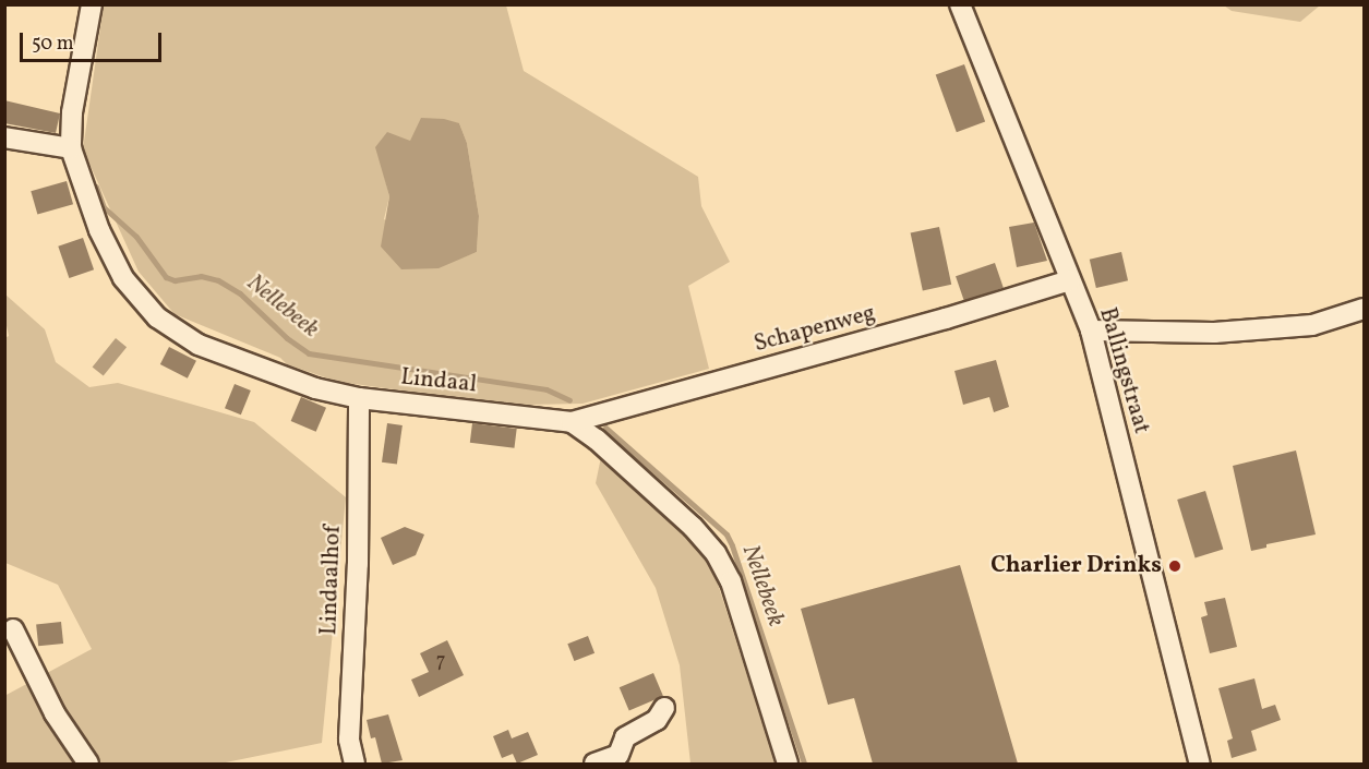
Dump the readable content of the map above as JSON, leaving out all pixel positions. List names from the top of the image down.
{
  "streets": {
    "street": [
      "Schapenweg",
      "Ballingstraat",
      "Lindaal",
      "Lindaalhof"
    ]
  },
  "crossings": [
    ["Schapenweg", "Ballingstraat"],
    ["Schapenweg", "Lindaal"],
    ["Lindaal", "Lindaalhof"]
  ],
  "water": ["Nellebeek"],
  "places": ["Charlier Drinks"],
  "house_numbers": ["7"],
  "scale_bar": "50 m"
}
